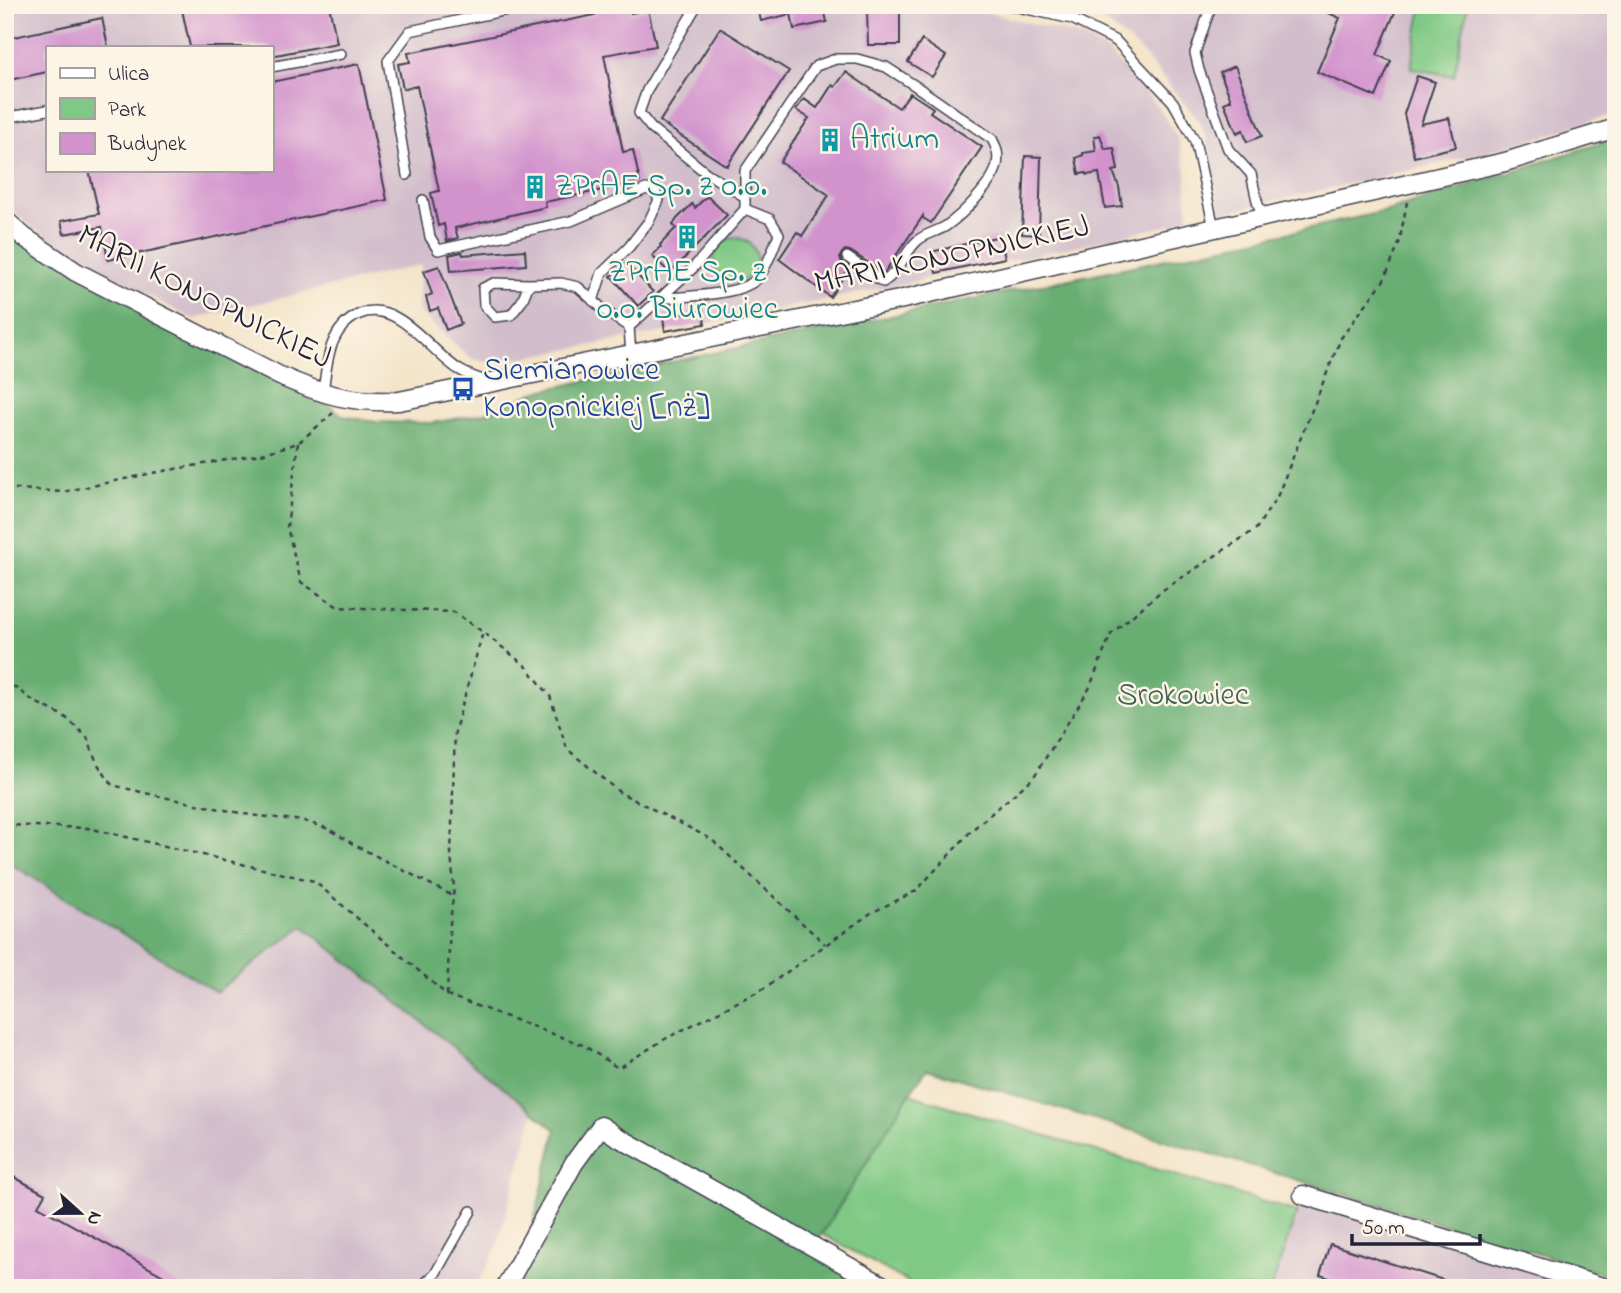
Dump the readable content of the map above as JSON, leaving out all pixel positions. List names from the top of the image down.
{
  "streets": {
    "street": ["MARII KONOPNICKIEJ"]
  },
  "parks": ["Srokowiec"],
  "places": {
    "building": ["Atrium", "ZPrAE Sp. z o.o.", "ZPrAE Sp. z o.o. Biurowiec"],
    "bus stop": ["Siemianowice Konopnickiej [nż]"]
  },
  "legend": ["Ulica", "Park", "Budynek"],
  "scale_bar": "50 m",
  "north": "right"
}
